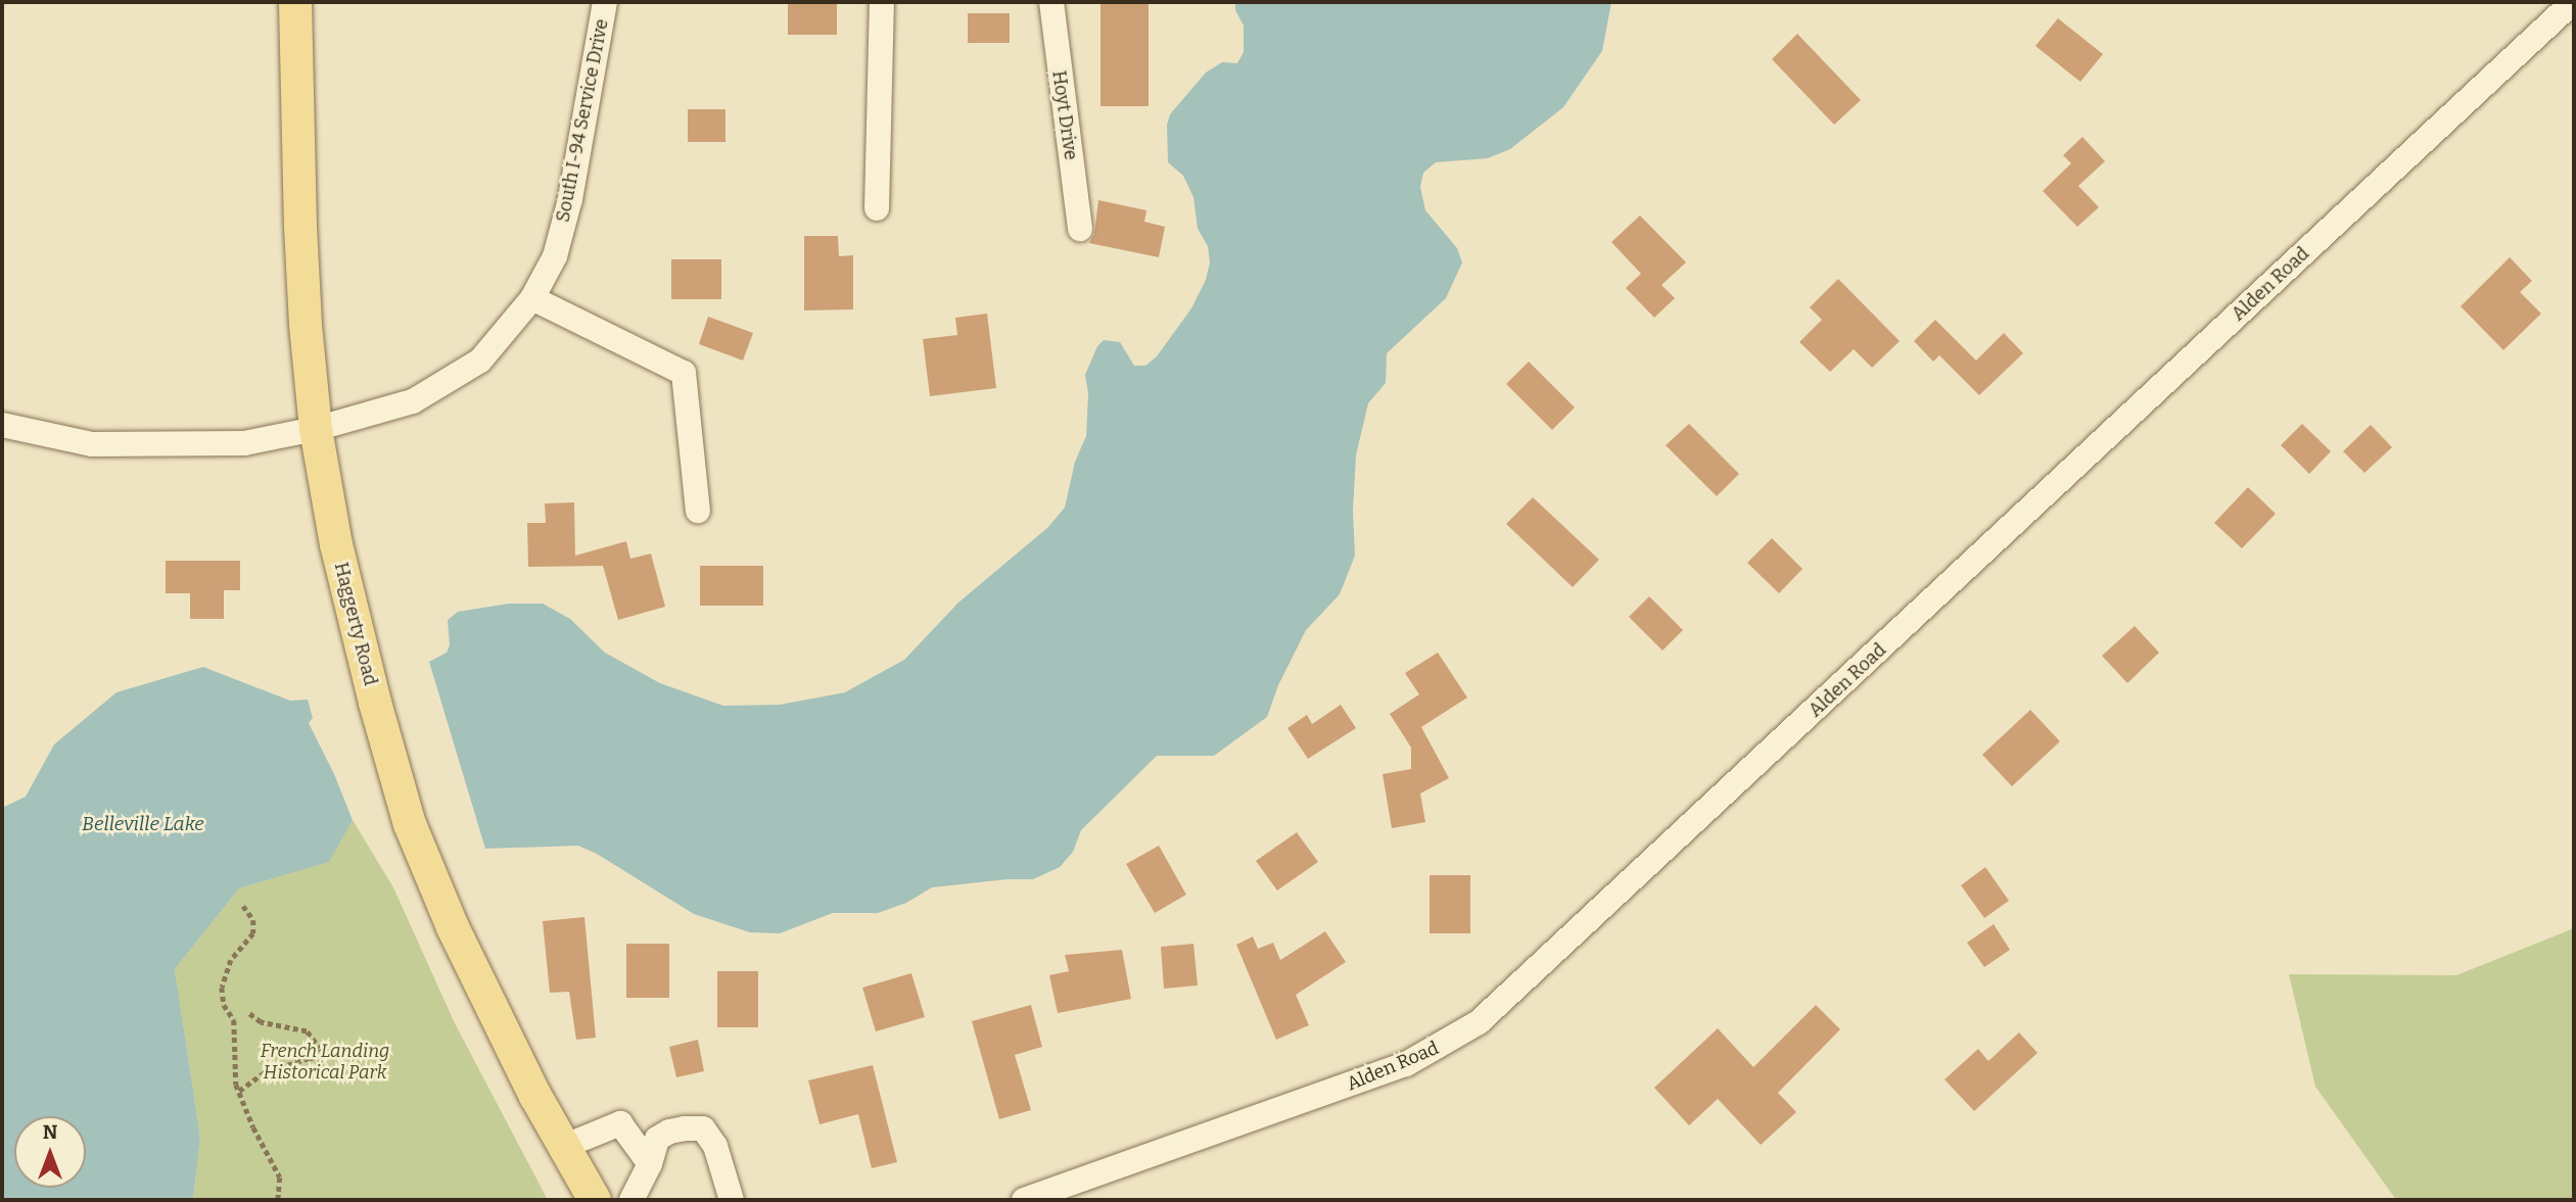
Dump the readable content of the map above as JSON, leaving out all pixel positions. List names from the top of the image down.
{
  "streets": {
    "main road": ["Haggerty Road"],
    "street": ["Hoyt Drive", "South I-94 Service Drive", "Alden Road"]
  },
  "crossings": [
    ["South I-94 Service Drive", "Haggerty Road"]
  ],
  "water": ["Belleville Lake"],
  "parks": ["French Landing Historical Park"],
  "north": "top"
}
